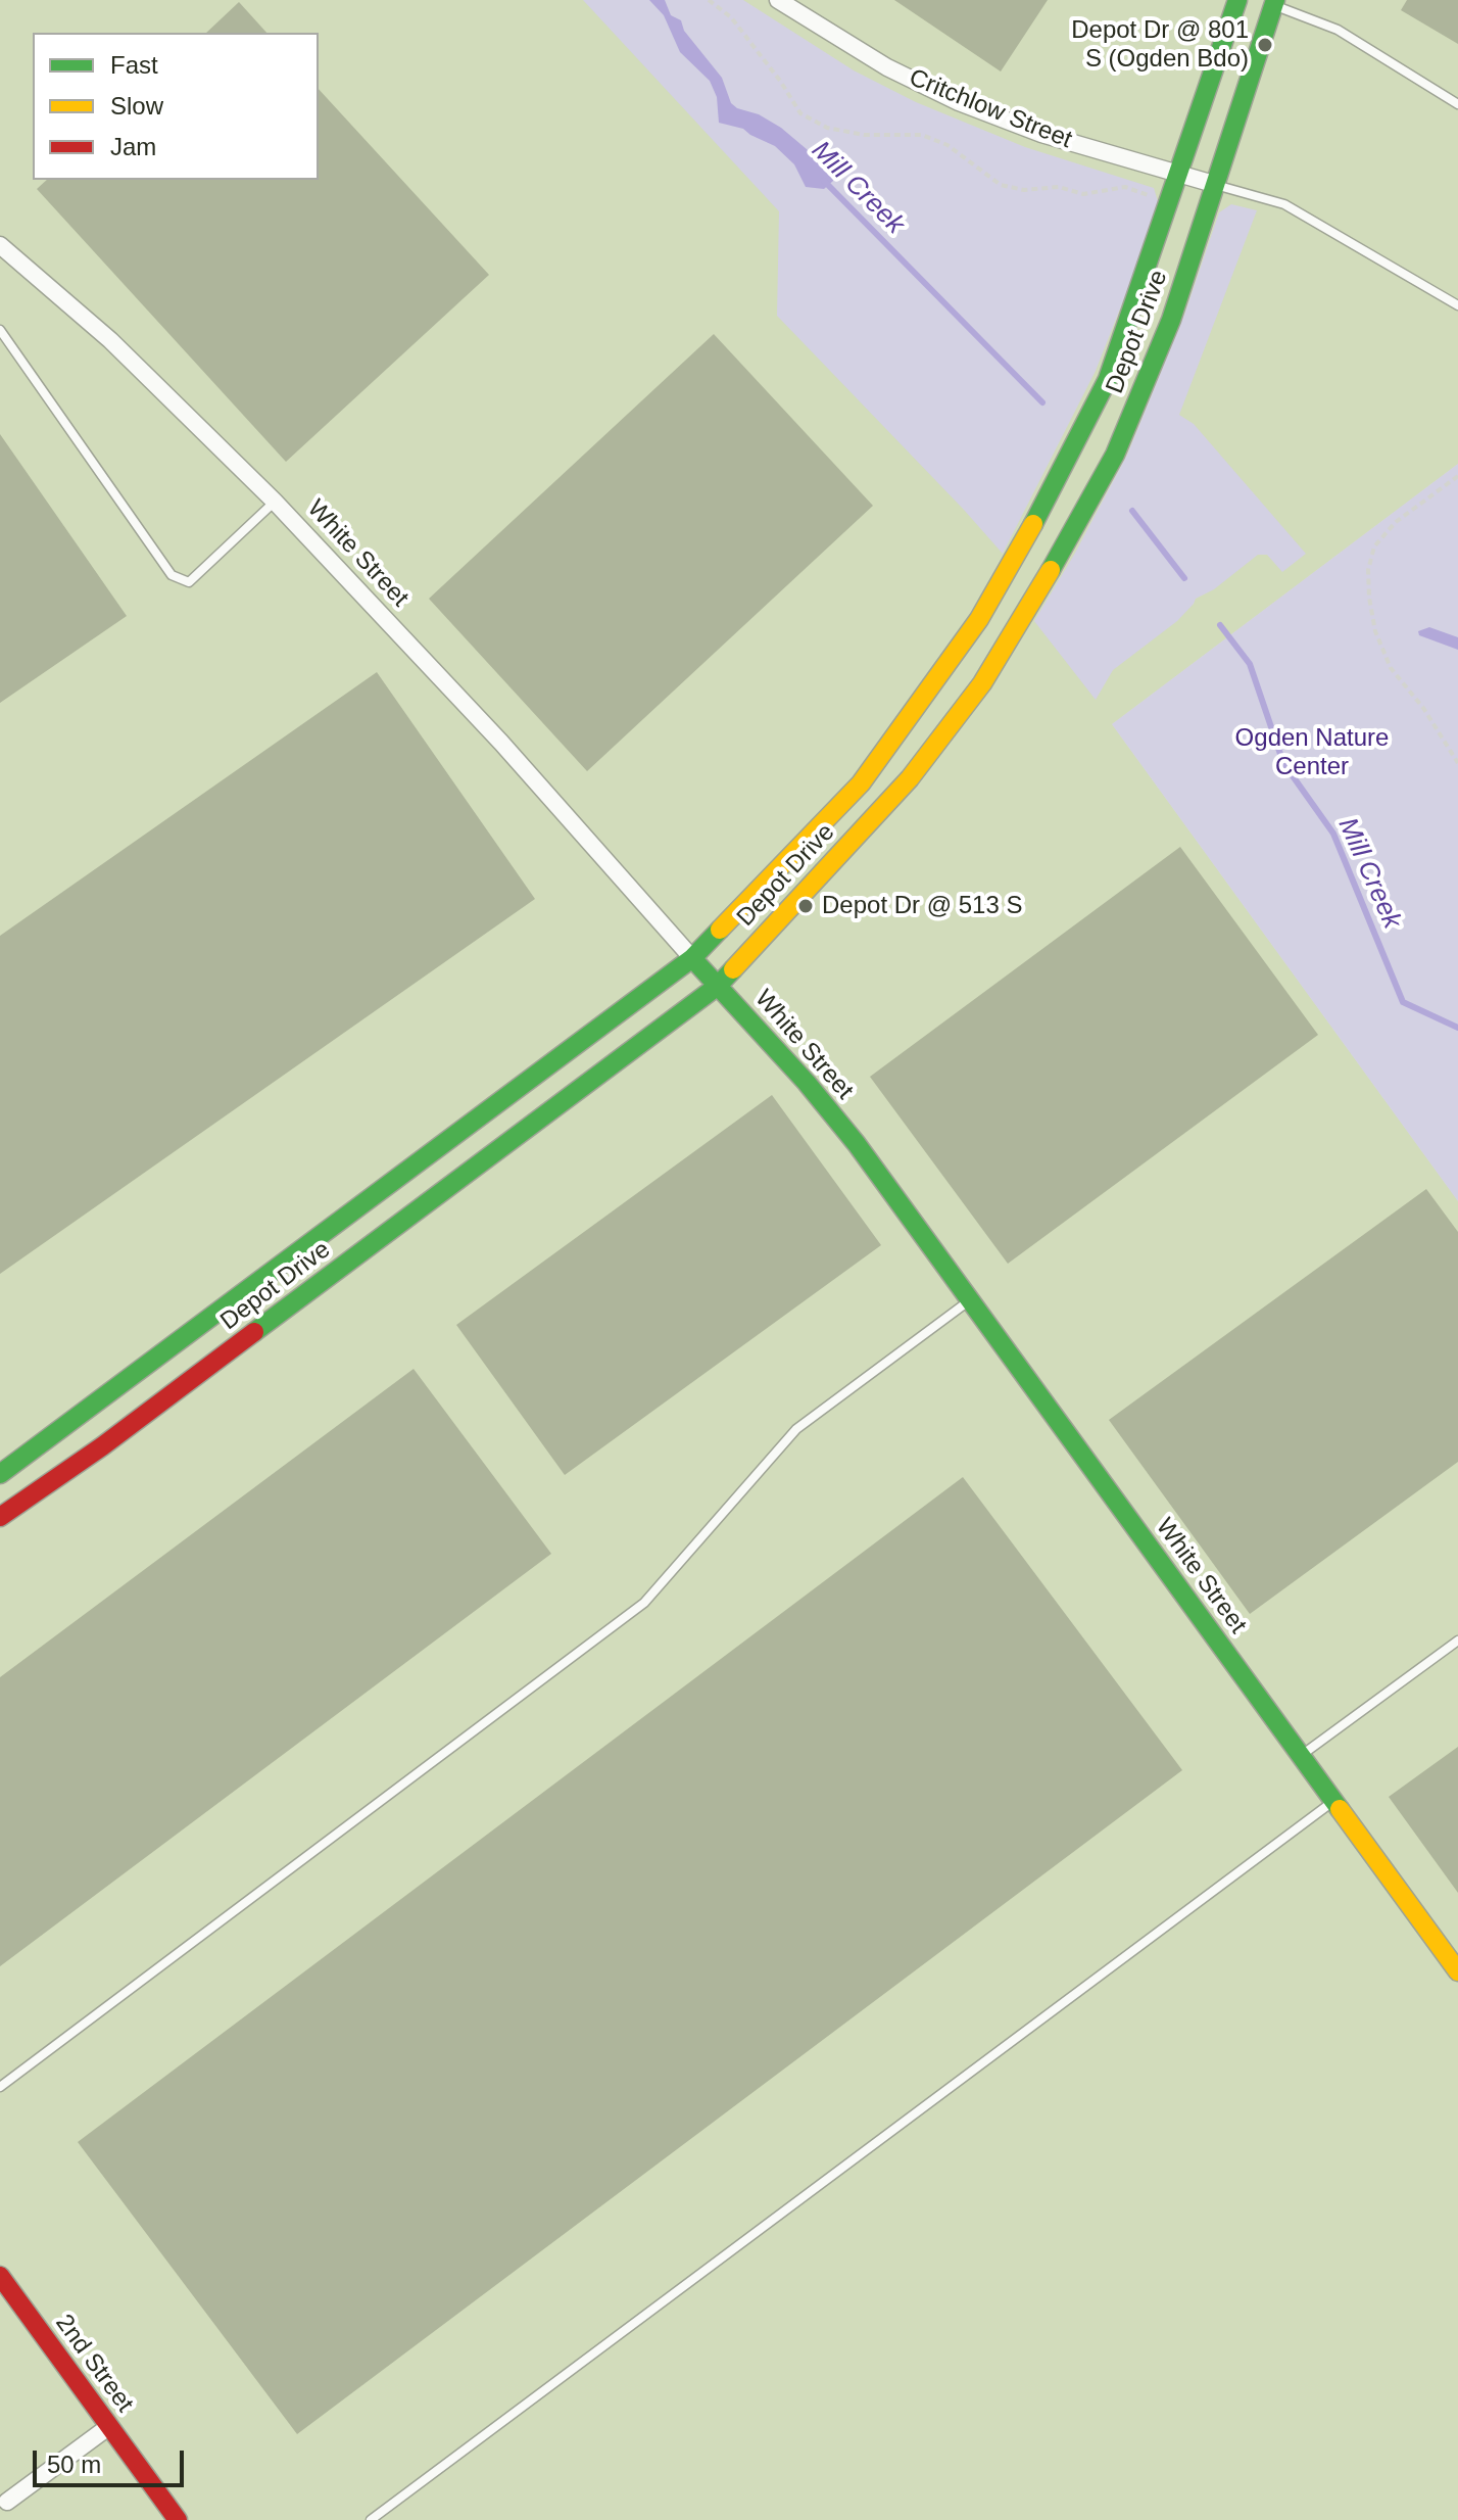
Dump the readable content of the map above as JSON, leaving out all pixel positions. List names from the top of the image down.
{
  "streets": {
    "main road": ["Depot Drive", "White Street", "2nd Street"],
    "street": ["Critchlow Street"]
  },
  "crossings": [
    ["Critchlow Street", "Depot Drive"],
    ["Depot Drive", "White Street"]
  ],
  "water": ["Mill Creek"],
  "parks": ["Ogden Nature Center"],
  "places": ["Depot Dr @ 801 S (Ogden Bdo)", "Depot Dr @ 513 S"],
  "legend": ["Fast", "Slow", "Jam"],
  "scale_bar": "50 m"
}
